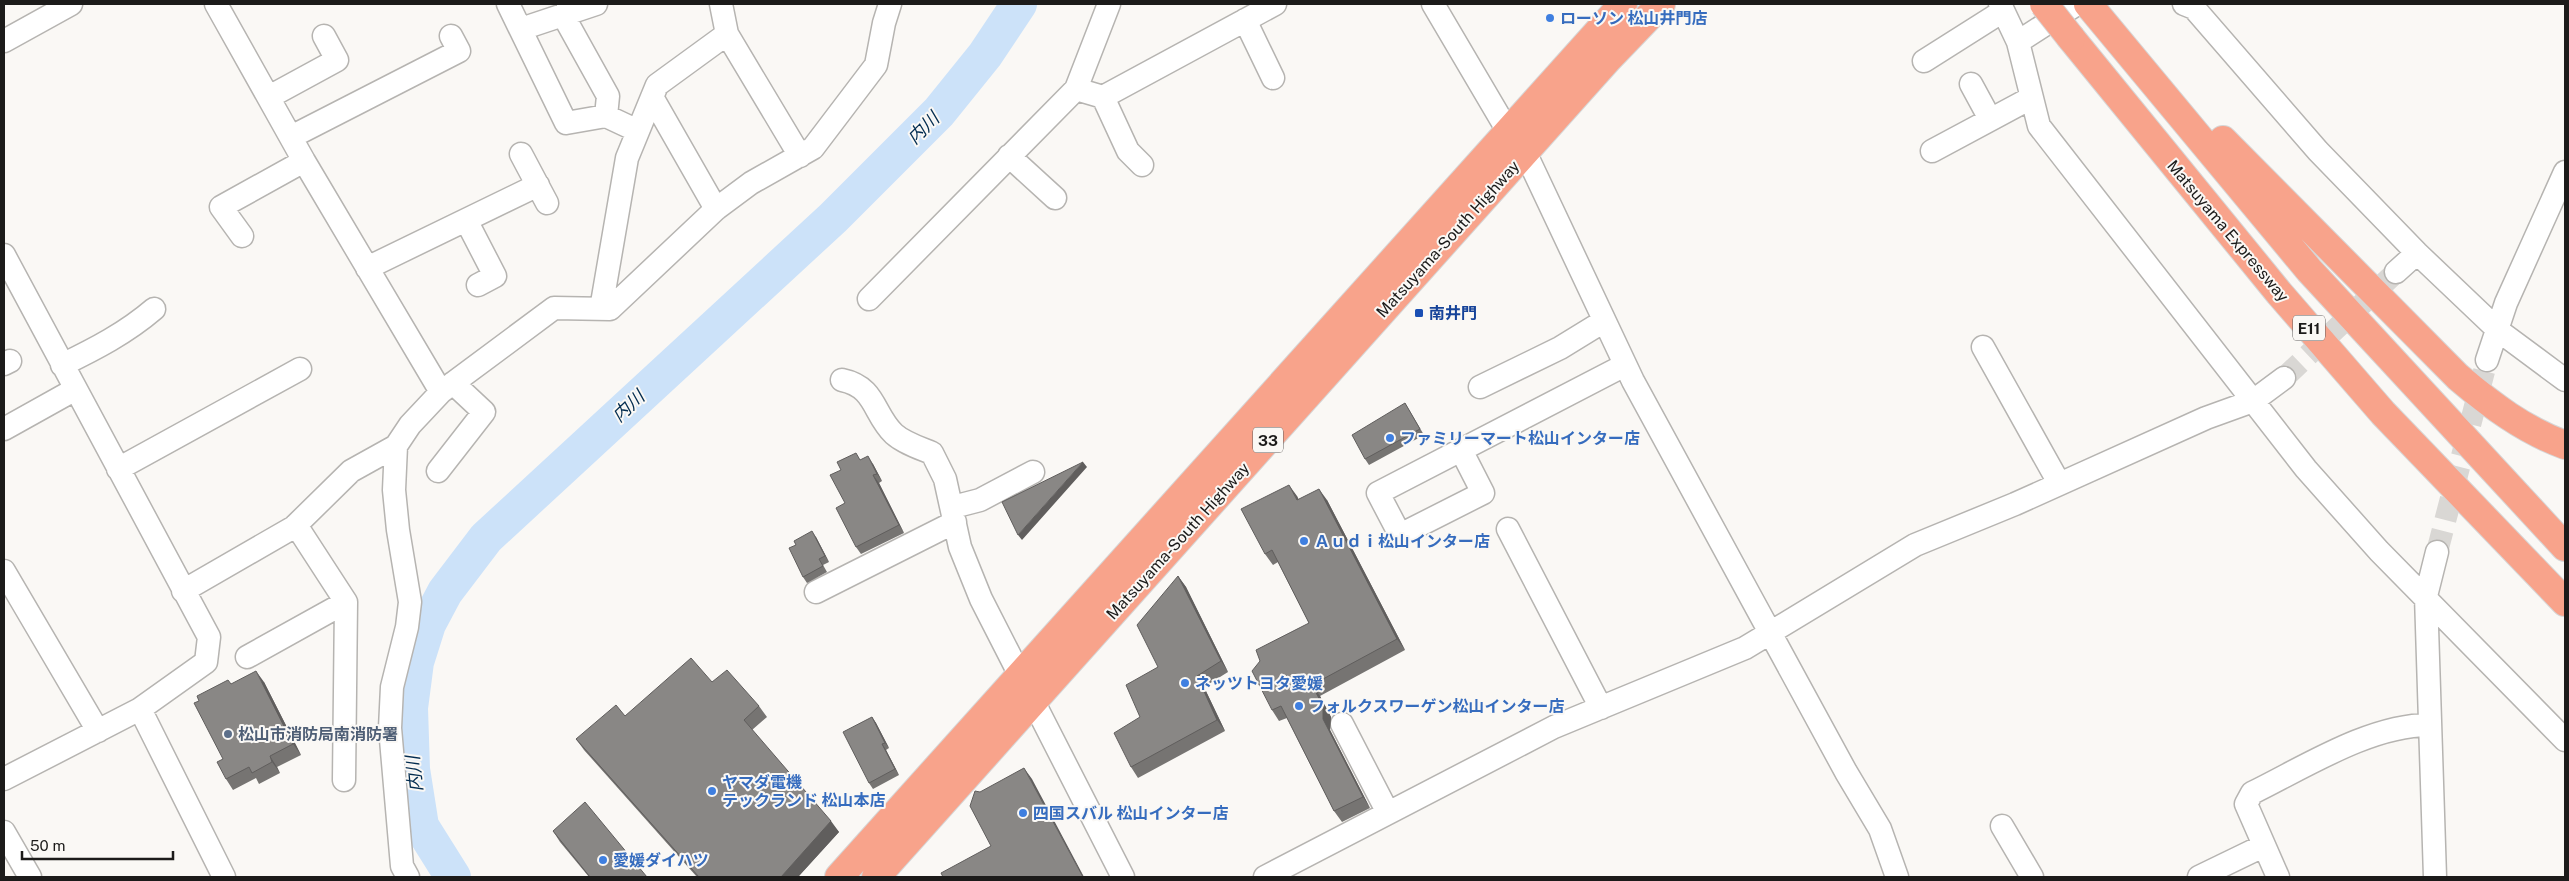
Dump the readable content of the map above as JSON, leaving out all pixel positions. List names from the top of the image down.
{
  "streets": {
    "highway": [
      "Matsuyama Expressway",
      "Matsuyama-South Highway",
      "E11",
      "33"
    ]
  },
  "water": ["内川"],
  "places": {
    "other": [
      "ローソン 松山井門店",
      "ファミリーマート松山インター店",
      "Ａｕｄｉ松山インター店",
      "ネッツトヨタ愛媛",
      "フォルクスワーゲン松山インター店",
      "松山市消防局南消防署",
      "ヤマダ電機 テックランド 松山本店",
      "四国スバル 松山インター店",
      "愛媛ダイハツ"
    ],
    "transit": ["南井門"]
  },
  "scale_bar": "50 m"
}
